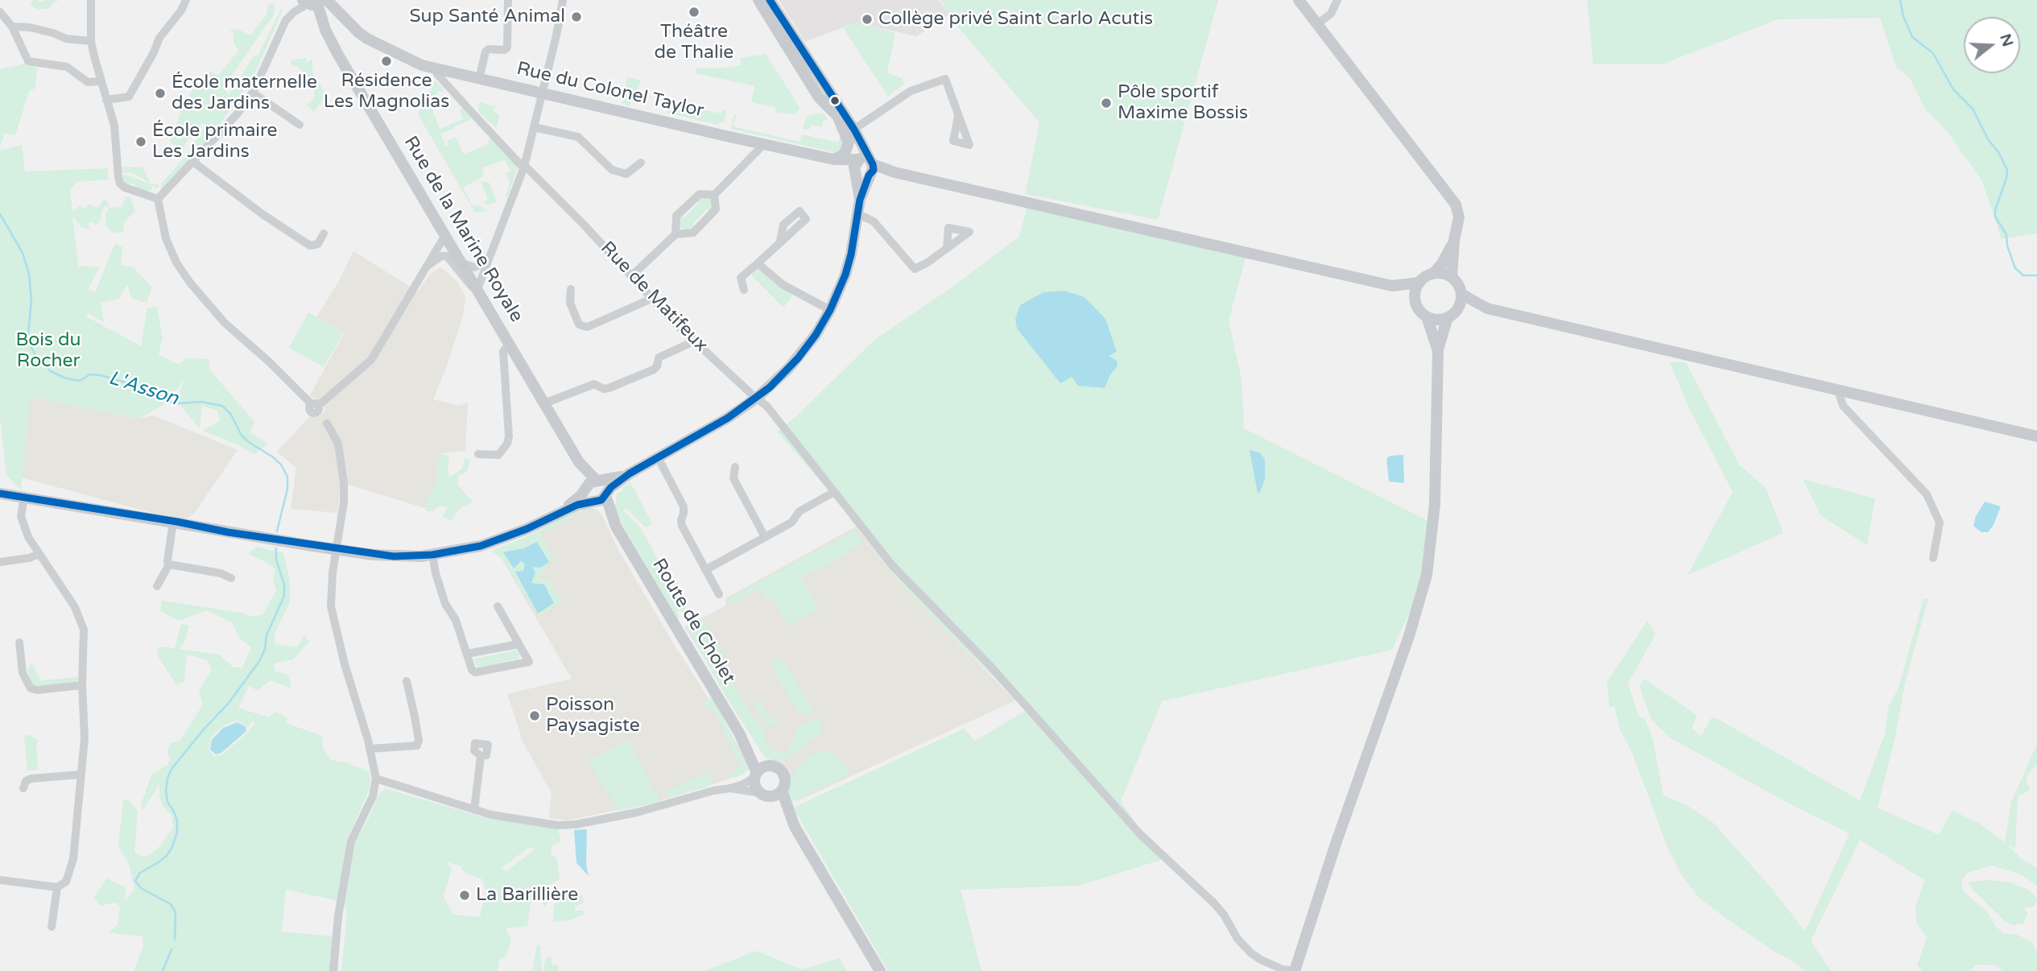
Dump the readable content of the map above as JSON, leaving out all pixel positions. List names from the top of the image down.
{
  "streets": {
    "main road": ["Rue du Colonel Taylor", "Rue de la Marine Royale", "Route de Cholet"],
    "street": ["Rue de Matifeux"]
  },
  "crossings": [
    ["Rue du Colonel Taylor", "Rue de la Marine Royale"],
    ["Rue du Colonel Taylor", "Rue de Matifeux"],
    ["Rue de la Marine Royale", "Route de Cholet"]
  ],
  "water": ["L'Asson"],
  "parks": ["Bois du Rocher"],
  "places": [
    "Théâtre de Thalie",
    "Sup Santé Animal",
    "Collège privé Saint Carlo Acutis",
    "Résidence Les Magnolias",
    "École maternelle des Jardins",
    "Pôle sportif Maxime Bossis",
    "École primaire Les Jardins",
    "Poisson Paysagiste",
    "La Barillière"
  ],
  "north": "right"
}
